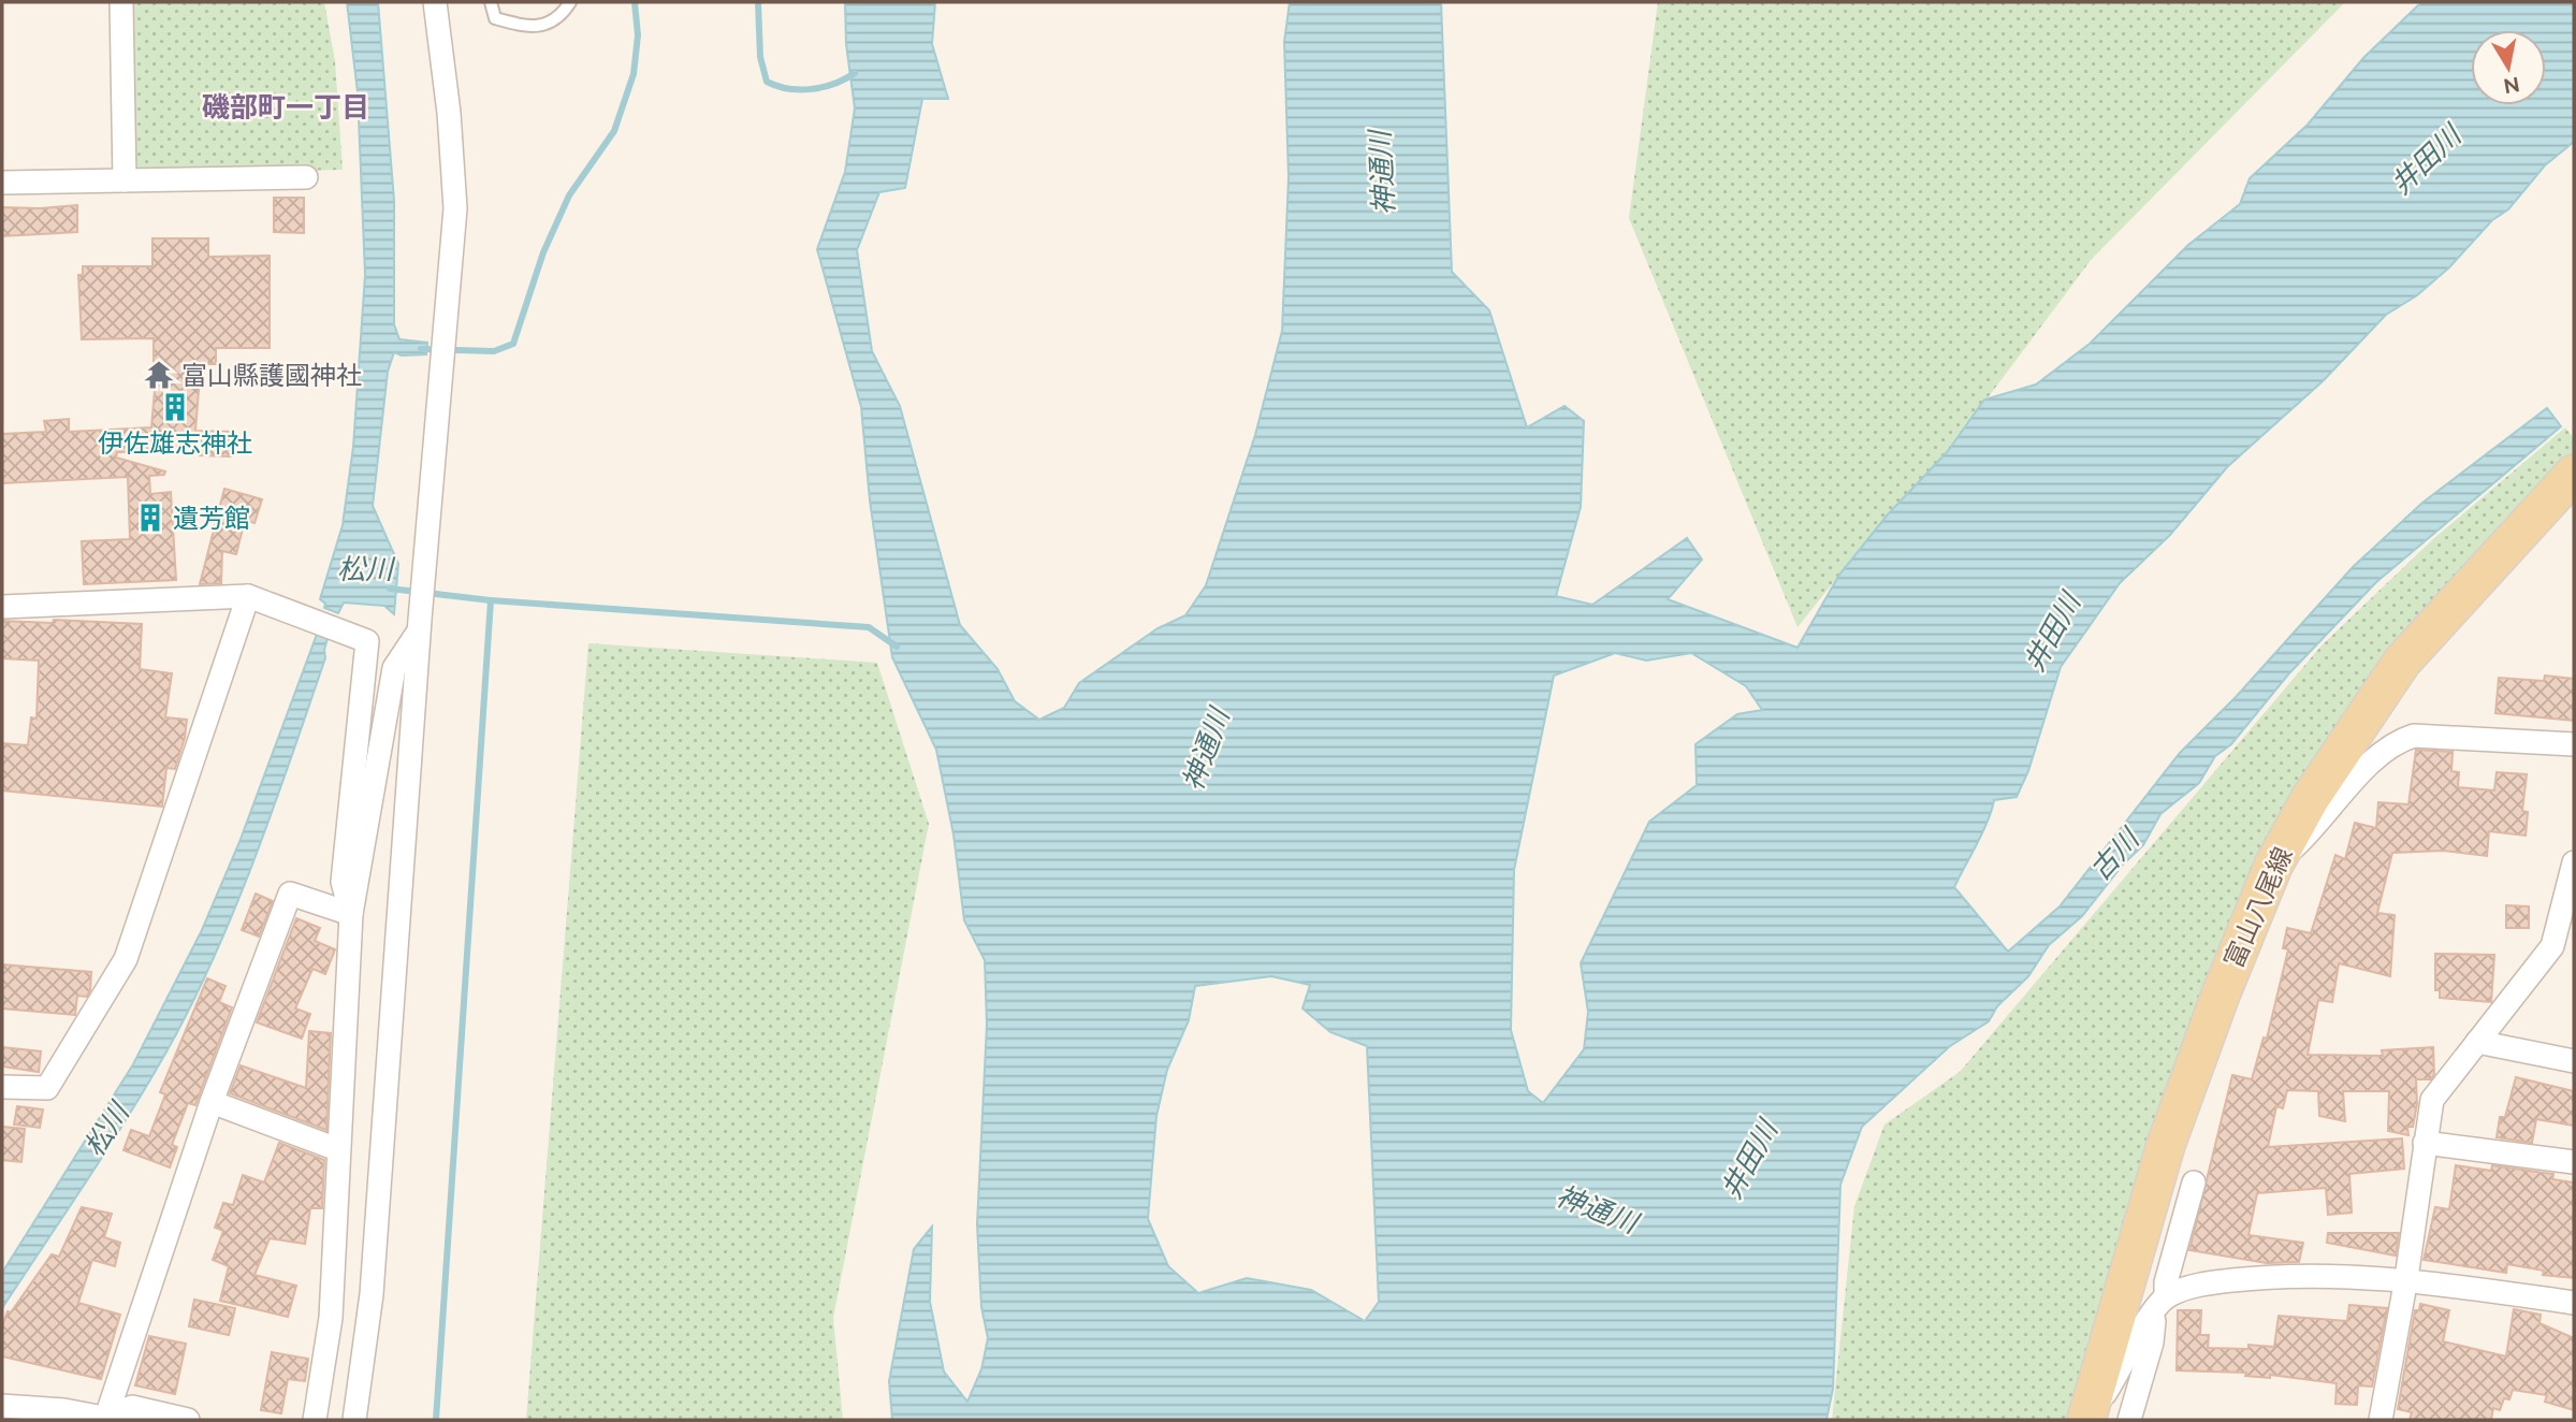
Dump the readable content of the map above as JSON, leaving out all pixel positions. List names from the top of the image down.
{
  "streets": {
    "main road": ["富山八尾線"]
  },
  "districts": ["磯部町一丁目"],
  "water": [
    "井田川",
    "神通川",
    "松川",
    "古川"
  ],
  "places": {
    "temple": ["富山縣護國神社"],
    "building": ["伊佐雄志神社", "遺芳館"]
  },
  "north": "bottom"
}
